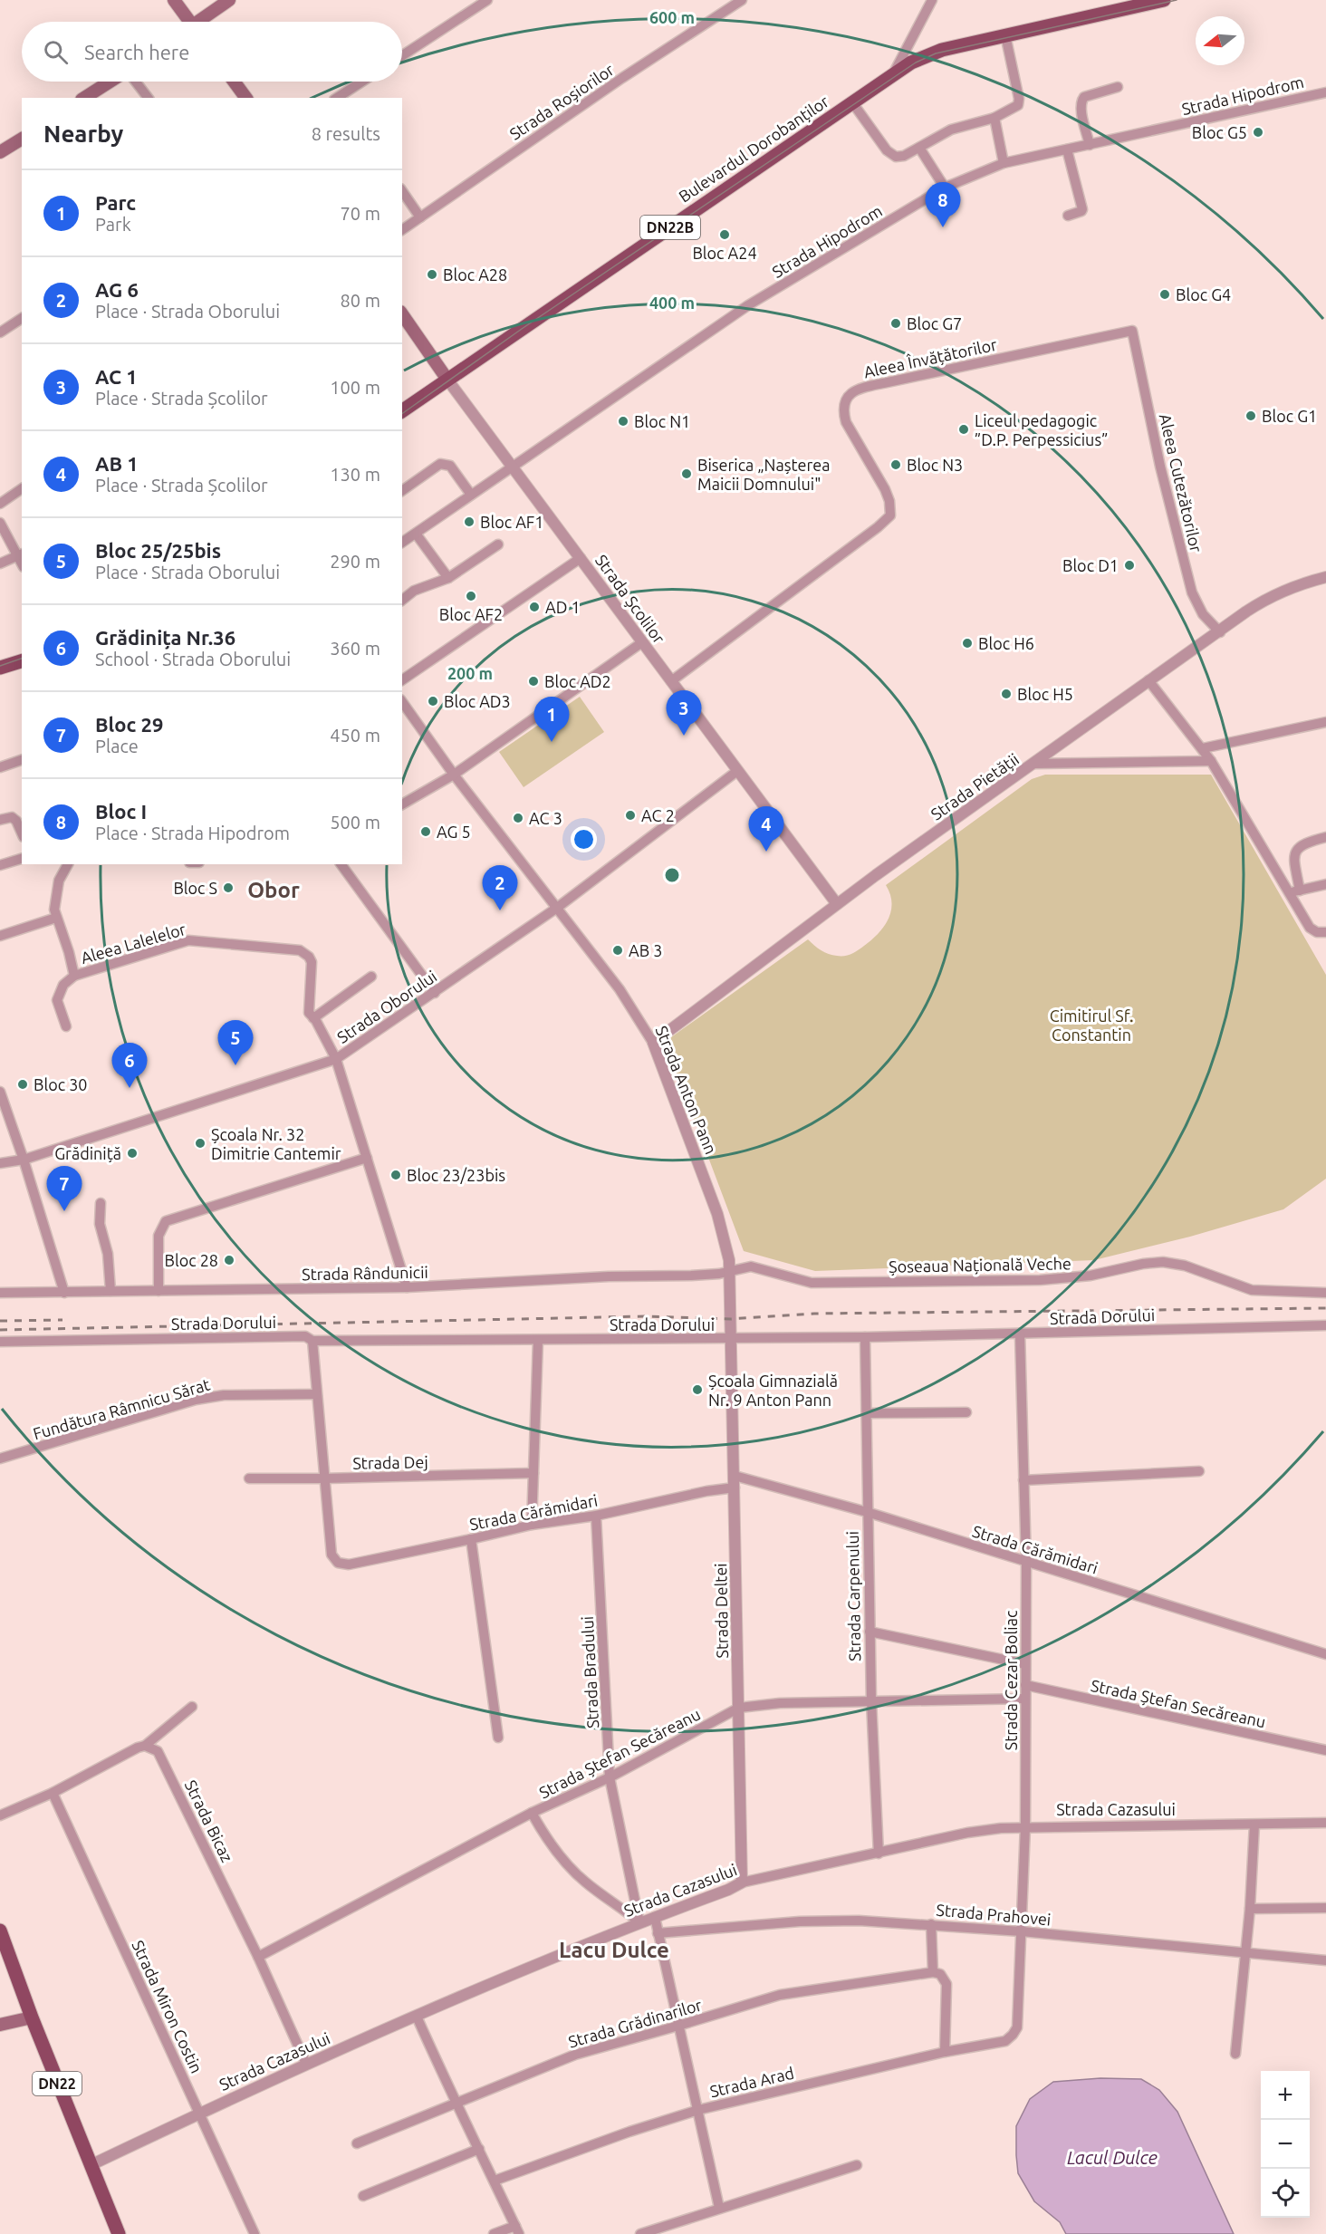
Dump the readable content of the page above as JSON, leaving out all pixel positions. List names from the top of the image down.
{
  "streets": {
    "main road": [
      "Bulevardul Dorobanților",
      "DN22B",
      "Strada Școlilor",
      "DN22"
    ],
    "street": [
      "Strada Hipodrom",
      "Strada Roșiorilor",
      "Aleea Învățătorilor",
      "Aleea Cutezătorilor",
      "Strada Pietății",
      "Aleea Lalelelor",
      "Strada Oborului",
      "Strada Anton Pann",
      "Șoseaua Națională Veche",
      "Strada Rândunicii",
      "Strada Dorului",
      "Fundătura Râmnicu Sărat",
      "Strada Dej",
      "Strada Cărămidari",
      "Strada Carpenului",
      "Strada Deltei",
      "Strada Bradului",
      "Strada Cezar Boliac",
      "Strada Ștefan Secăreanu",
      "Strada Cazasului",
      "Strada Bicaz",
      "Strada Prahovei",
      "Strada Miron Costin",
      "Strada Grădinarilor",
      "Strada Arad"
    ]
  },
  "crossings": [
    ["Strada Hipodrom", "Strada Școlilor"],
    ["Bulevardul Dorobanților", "Strada Școlilor"],
    ["Aleea Învățătorilor", "Aleea Cutezătorilor"],
    ["Aleea Învățătorilor", "Strada Școlilor"],
    ["Aleea Cutezătorilor", "Strada Pietății"],
    ["Strada Școlilor", "Strada Pietății"],
    ["Strada Școlilor", "Strada Oborului"],
    ["Strada Pietății", "Strada Anton Pann"],
    ["Aleea Lalelelor", "Strada Oborului"],
    ["Aleea Lalelelor", "Strada Rândunicii"],
    ["Strada Oborului", "Strada Anton Pann"],
    ["Strada Anton Pann", "Șoseaua Națională Veche"],
    ["Strada Anton Pann", "Strada Rândunicii"],
    ["Strada Anton Pann", "Strada Dorului"],
    ["Strada Anton Pann", "Strada Deltei"],
    ["Șoseaua Națională Veche", "Strada Rândunicii"],
    ["Strada Dorului", "Strada Carpenului"],
    ["Strada Dorului", "Strada Deltei"],
    ["Strada Dorului", "Strada Cezar Boliac"],
    ["Strada Dej", "Strada Cărămidari"],
    ["Strada Cărămidari", "Strada Carpenului"],
    ["Strada Cărămidari", "Strada Deltei"],
    ["Strada Cărămidari", "Strada Bradului"],
    ["Strada Cărămidari", "Strada Cezar Boliac"],
    ["Strada Carpenului", "Strada Ștefan Secăreanu"],
    ["Strada Carpenului", "Strada Cazasului"],
    ["Strada Deltei", "Strada Ștefan Secăreanu"],
    ["Strada Deltei", "Strada Cazasului"],
    ["Strada Bradului", "Strada Ștefan Secăreanu"],
    ["Strada Bradului", "Strada Cazasului"],
    ["Strada Cezar Boliac", "Strada Ștefan Secăreanu"],
    ["Strada Cezar Boliac", "Strada Cazasului"],
    ["Strada Cezar Boliac", "Strada Prahovei"],
    ["Strada Cezar Boliac", "Strada Arad"],
    ["Strada Ștefan Secăreanu", "Strada Bicaz"],
    ["Strada Cazasului", "Strada Bicaz"],
    ["Strada Cazasului", "Strada Miron Costin"],
    ["Strada Cazasului", "DN22"]
  ],
  "districts": ["Obor", "Lacu Dulce"],
  "water": ["Lacul Dulce"],
  "parks": ["Cimitirul Sf. Constantin"],
  "places": [
    "Bloc G5",
    "Bloc A24",
    "Bloc A28",
    "Bloc G4",
    "Bloc G7",
    "Bloc G1",
    "Bloc N1",
    "Liceul pedagogic ”D.P. Perpessicius”",
    "Bloc N3",
    "Biserica „Nașterea Maicii Domnului\"",
    "Bloc AF1",
    "Bloc D1",
    "Bloc AF2",
    "AD 1",
    "Bloc H6",
    "Bloc AD2",
    "Bloc H5",
    "Bloc AD3",
    "AC 2",
    "AC 3",
    "AG 5",
    "Bloc S",
    "AB 3",
    "Bloc 30",
    "Școala Nr. 32 Dimitrie Cantemir",
    "Grădiniță",
    "Bloc 23/23bis",
    "Bloc 28",
    "Școala Gimnazială Nr. 9 Anton Pann"
  ],
  "north": "left",
  "page": {
    "search": "Search here",
    "heading": ["Nearby", "8 results"],
    "list": [
      {
        "mark": "1",
        "name": "Parc",
        "note": "Park",
        "value": "70 m"
      },
      {
        "mark": "2",
        "name": "AG 6",
        "note": "Place · Strada Oborului",
        "value": "80 m"
      },
      {
        "mark": "3",
        "name": "AC 1",
        "note": "Place · Strada Școlilor",
        "value": "100 m"
      },
      {
        "mark": "4",
        "name": "AB 1",
        "note": "Place · Strada Școlilor",
        "value": "130 m"
      },
      {
        "mark": "5",
        "name": "Bloc 25/25bis",
        "note": "Place · Strada Oborului",
        "value": "290 m"
      },
      {
        "mark": "6",
        "name": "Grădinița Nr.36",
        "note": "School · Strada Oborului",
        "value": "360 m"
      },
      {
        "mark": "7",
        "name": "Bloc 29",
        "note": "Place",
        "value": "450 m"
      },
      {
        "mark": "8",
        "name": "Bloc I",
        "note": "Place · Strada Hipodrom",
        "value": "500 m"
      }
    ],
    "pins": [
      "8",
      "3",
      "1",
      "4",
      "2",
      "5",
      "6",
      "7"
    ],
    "map_buttons": ["+", "−"]
  },
  "rings": ["600 m", "400 m", "200 m"]
}
